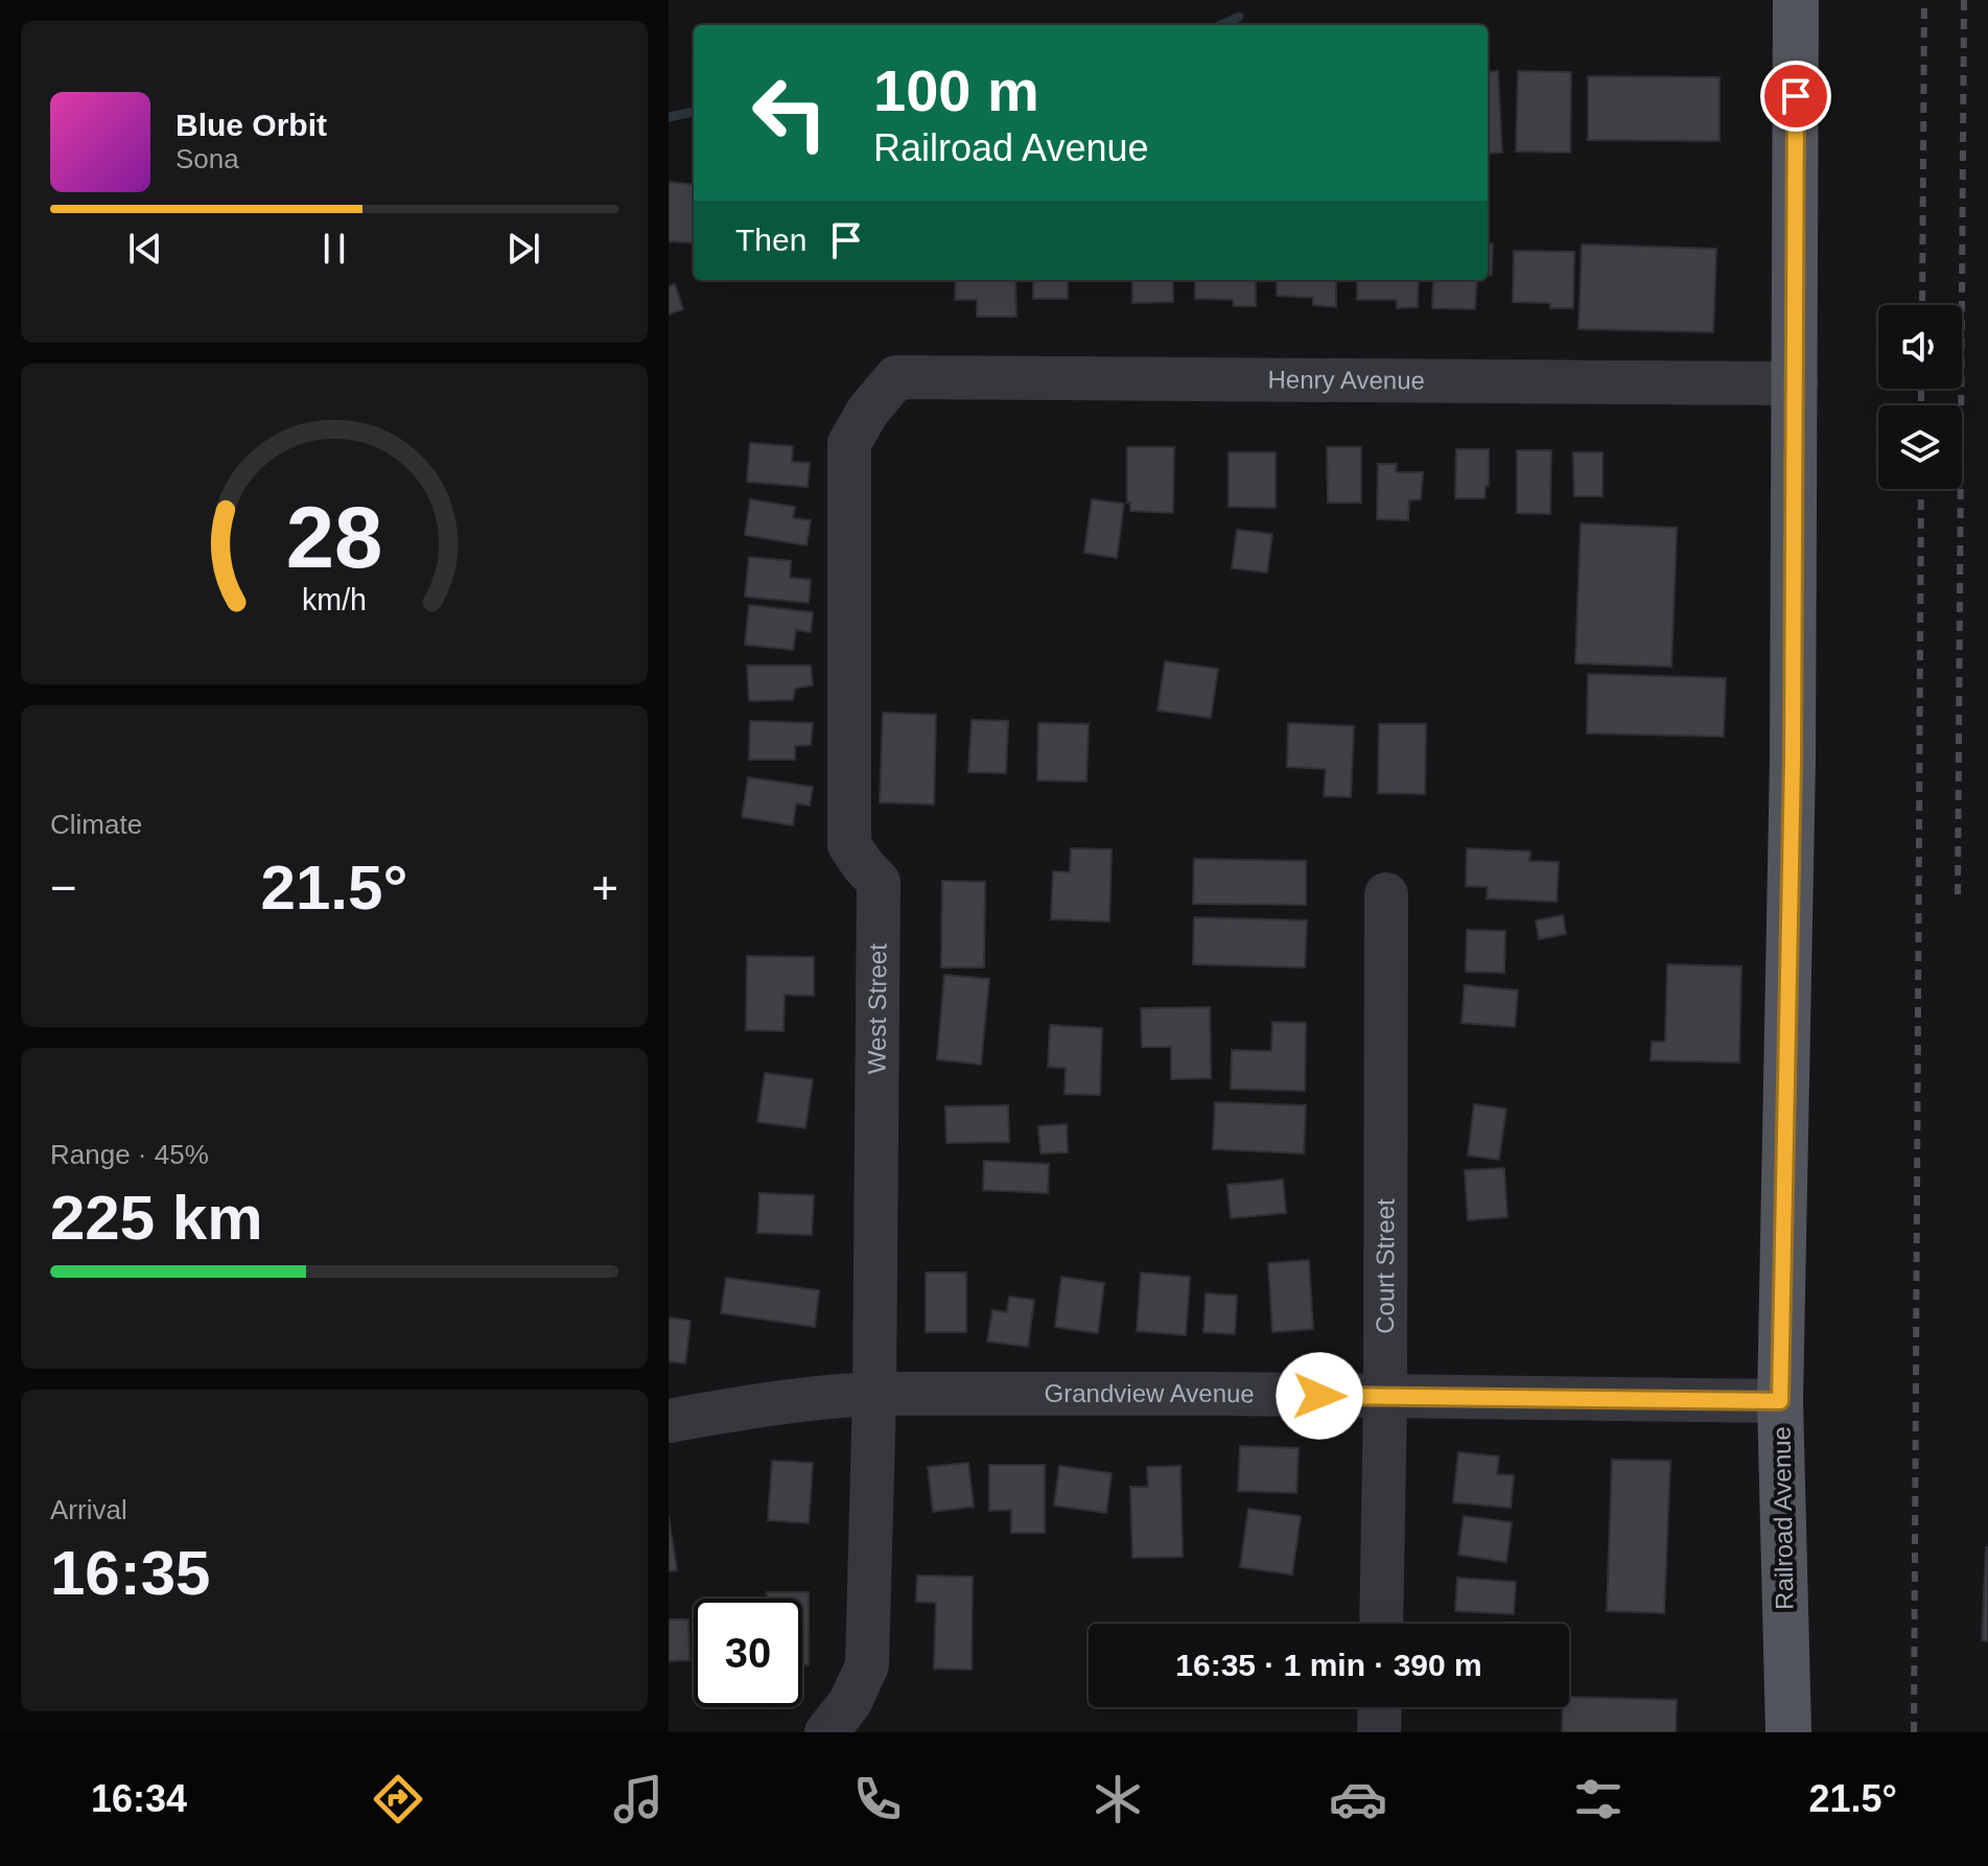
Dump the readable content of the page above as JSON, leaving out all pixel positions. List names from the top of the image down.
{
  "streets": {
    "main road": ["Railroad Avenue"],
    "street": [
      "Henry Avenue",
      "West Street",
      "Court Street",
      "Grandview Avenue"
    ]
  },
  "crossings": [
    ["Henry Avenue", "West Street"],
    ["Henry Avenue", "Railroad Avenue"],
    ["West Street", "Grandview Avenue"],
    ["Court Street", "Grandview Avenue"],
    ["Grandview Avenue", "Railroad Avenue"]
  ],
  "page": {
    "turn": ["100 m", "Railroad Avenue"],
    "song": ["Blue Orbit", "Sona"],
    "then": "Then",
    "tile": [
      "Climate",
      ["Range · 45%", "225 km"],
      ["Arrival", "16:35"]
    ],
    "heat": ["−", "21.5°", "+"],
    "limit": "30",
    "trip": "16:35 · 1 min · 390 m",
    "tabs": ["16:34", "21.5°"],
    "gauge": ["28", "km/h"]
  }
}
